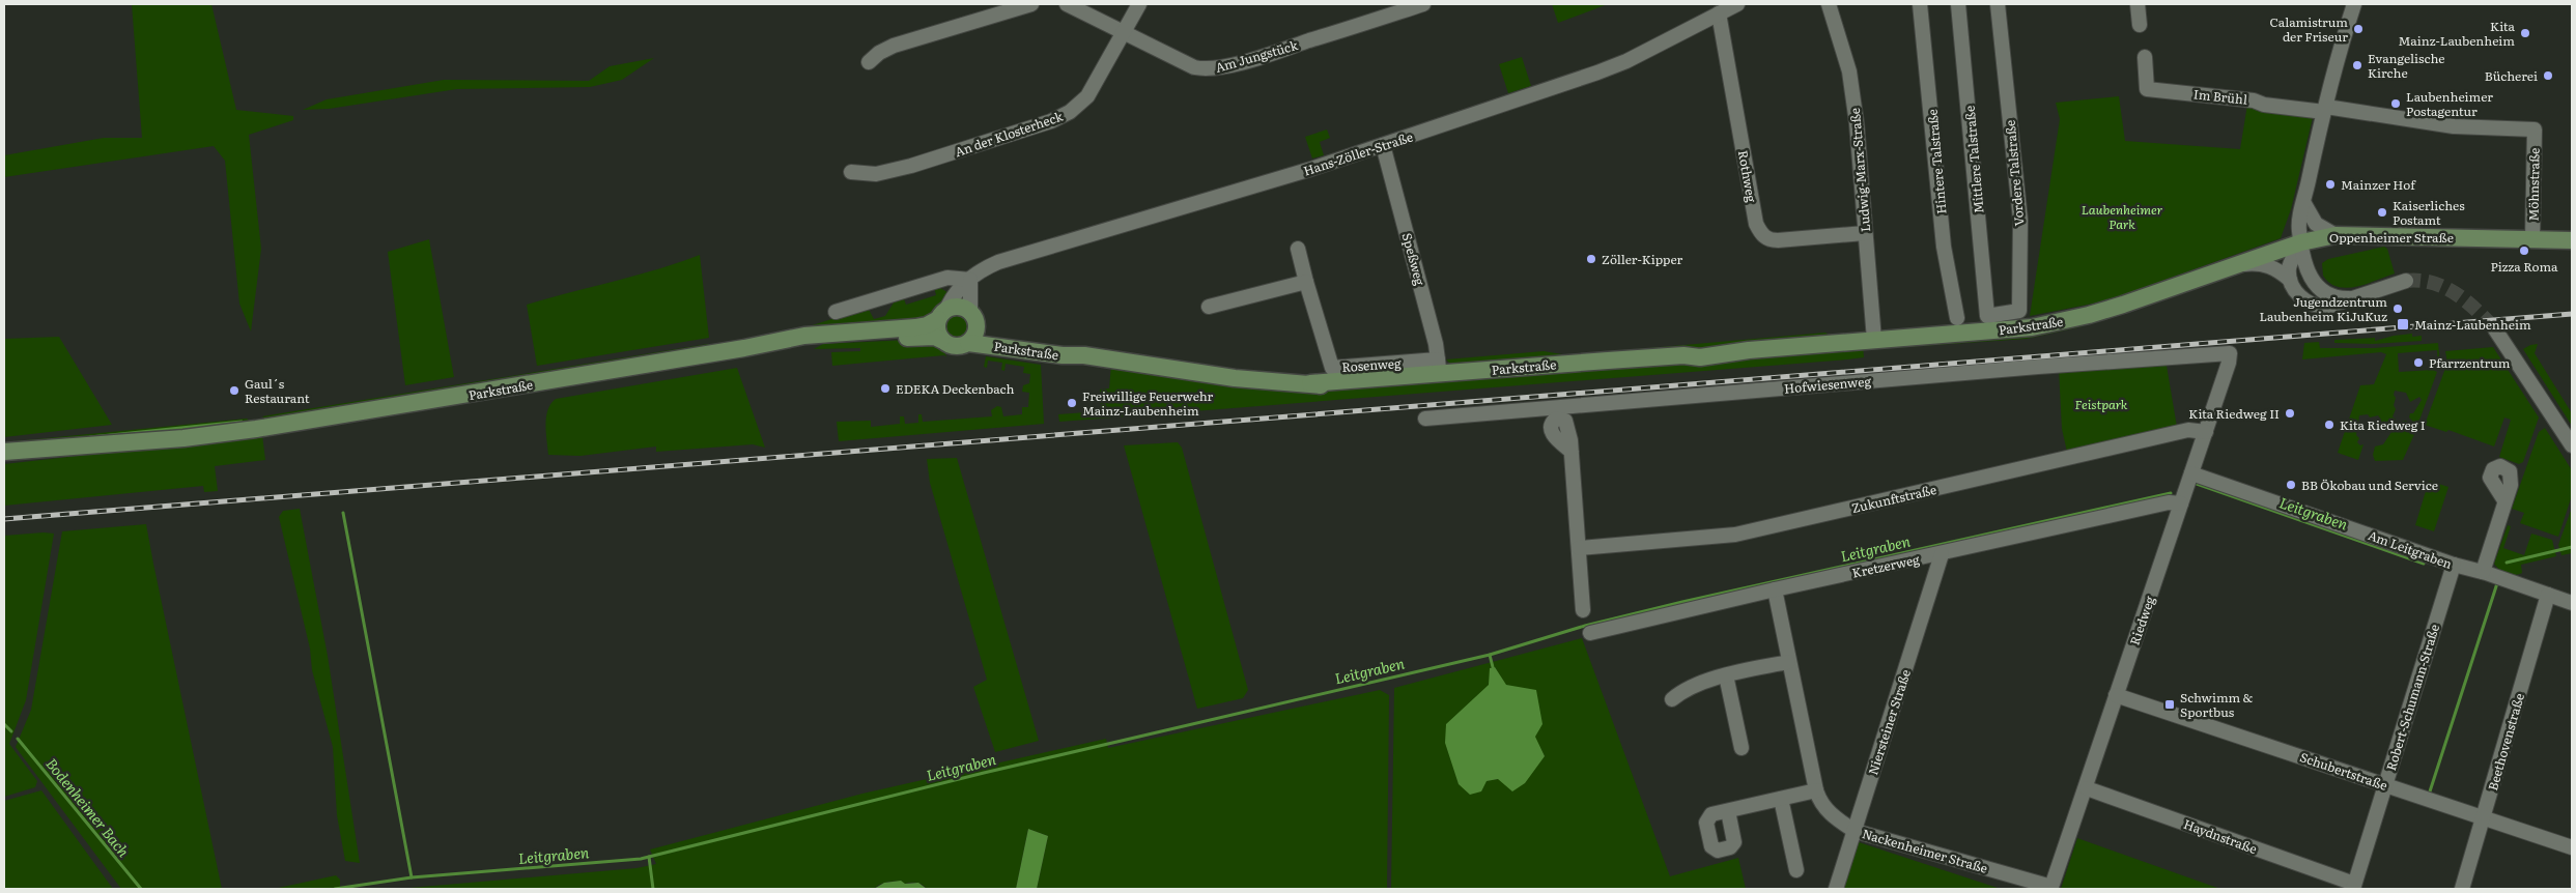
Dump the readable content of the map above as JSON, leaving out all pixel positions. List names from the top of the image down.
{
  "streets": {
    "main road": ["Oppenheimer Straße", "Parkstraße"],
    "street": [
      "Am Jungstück",
      "Im Brühl",
      "An der Klosterheck",
      "Hans-Zöller-Straße",
      "Mittlere Talstraße",
      "Hintere Talstraße",
      "Ludwig-Marx-Straße",
      "Vordere Talstraße",
      "Rothweg",
      "Möhnstraße",
      "Speßweg",
      "Rosenweg",
      "Hofwiesenweg",
      "Zukunftstraße",
      "Am Leitgraben",
      "Kretzerweg",
      "Riedweg",
      "Robert-Schumann-Straße",
      "Niersteiner Straße",
      "Beethovenstraße",
      "Schubertstraße",
      "Haydnstraße",
      "Nackenheimer Straße"
    ]
  },
  "crossings": [
    ["Am Jungstück", "An der Klosterheck"],
    ["Im Brühl", "Möhnstraße"],
    ["Hans-Zöller-Straße", "Rothweg"],
    ["Hans-Zöller-Straße", "Speßweg"],
    ["Hans-Zöller-Straße", "Parkstraße"],
    ["Mittlere Talstraße", "Vordere Talstraße"],
    ["Ludwig-Marx-Straße", "Rothweg"],
    ["Ludwig-Marx-Straße", "Parkstraße"],
    ["Möhnstraße", "Oppenheimer Straße"],
    ["Oppenheimer Straße", "Parkstraße"],
    ["Speßweg", "Parkstraße"],
    ["Speßweg", "Rosenweg"],
    ["Parkstraße", "Rosenweg"],
    ["Hofwiesenweg", "Riedweg"],
    ["Zukunftstraße", "Riedweg"],
    ["Am Leitgraben", "Riedweg"],
    ["Am Leitgraben", "Robert-Schumann-Straße"],
    ["Am Leitgraben", "Beethovenstraße"],
    ["Kretzerweg", "Riedweg"],
    ["Kretzerweg", "Niersteiner Straße"],
    ["Kretzerweg", "Nackenheimer Straße"],
    ["Riedweg", "Schubertstraße"],
    ["Riedweg", "Haydnstraße"],
    ["Riedweg", "Nackenheimer Straße"],
    ["Robert-Schumann-Straße", "Schubertstraße"],
    ["Robert-Schumann-Straße", "Haydnstraße"],
    ["Niersteiner Straße", "Nackenheimer Straße"],
    ["Beethovenstraße", "Schubertstraße"]
  ],
  "water": ["Leitgraben", "Bodenheimer Bach"],
  "parks": ["Laubenheimer Park", "Feistpark"],
  "places": {
    "other": [
      "Calamistrum der Friseur",
      "Kita Mainz-Laubenheim",
      "Evangelische Kirche",
      "Bücherei",
      "Laubenheimer Postagentur",
      "Mainzer Hof",
      "Kaiserliches Postamt",
      "Pizza Roma",
      "Zöller-Kipper",
      "Jugendzentrum Laubenheim KiJuKuz",
      "Pfarrzentrum",
      "EDEKA Deckenbach",
      "Gaul´s Restaurant",
      "Freiwillige Feuerwehr Mainz-Laubenheim",
      "Kita Riedweg II",
      "Kita Riedweg I",
      "BB Ökobau und Service"
    ],
    "transit": ["Mainz-Laubenheim", "Schwimm & Sportbus"]
  }
}
